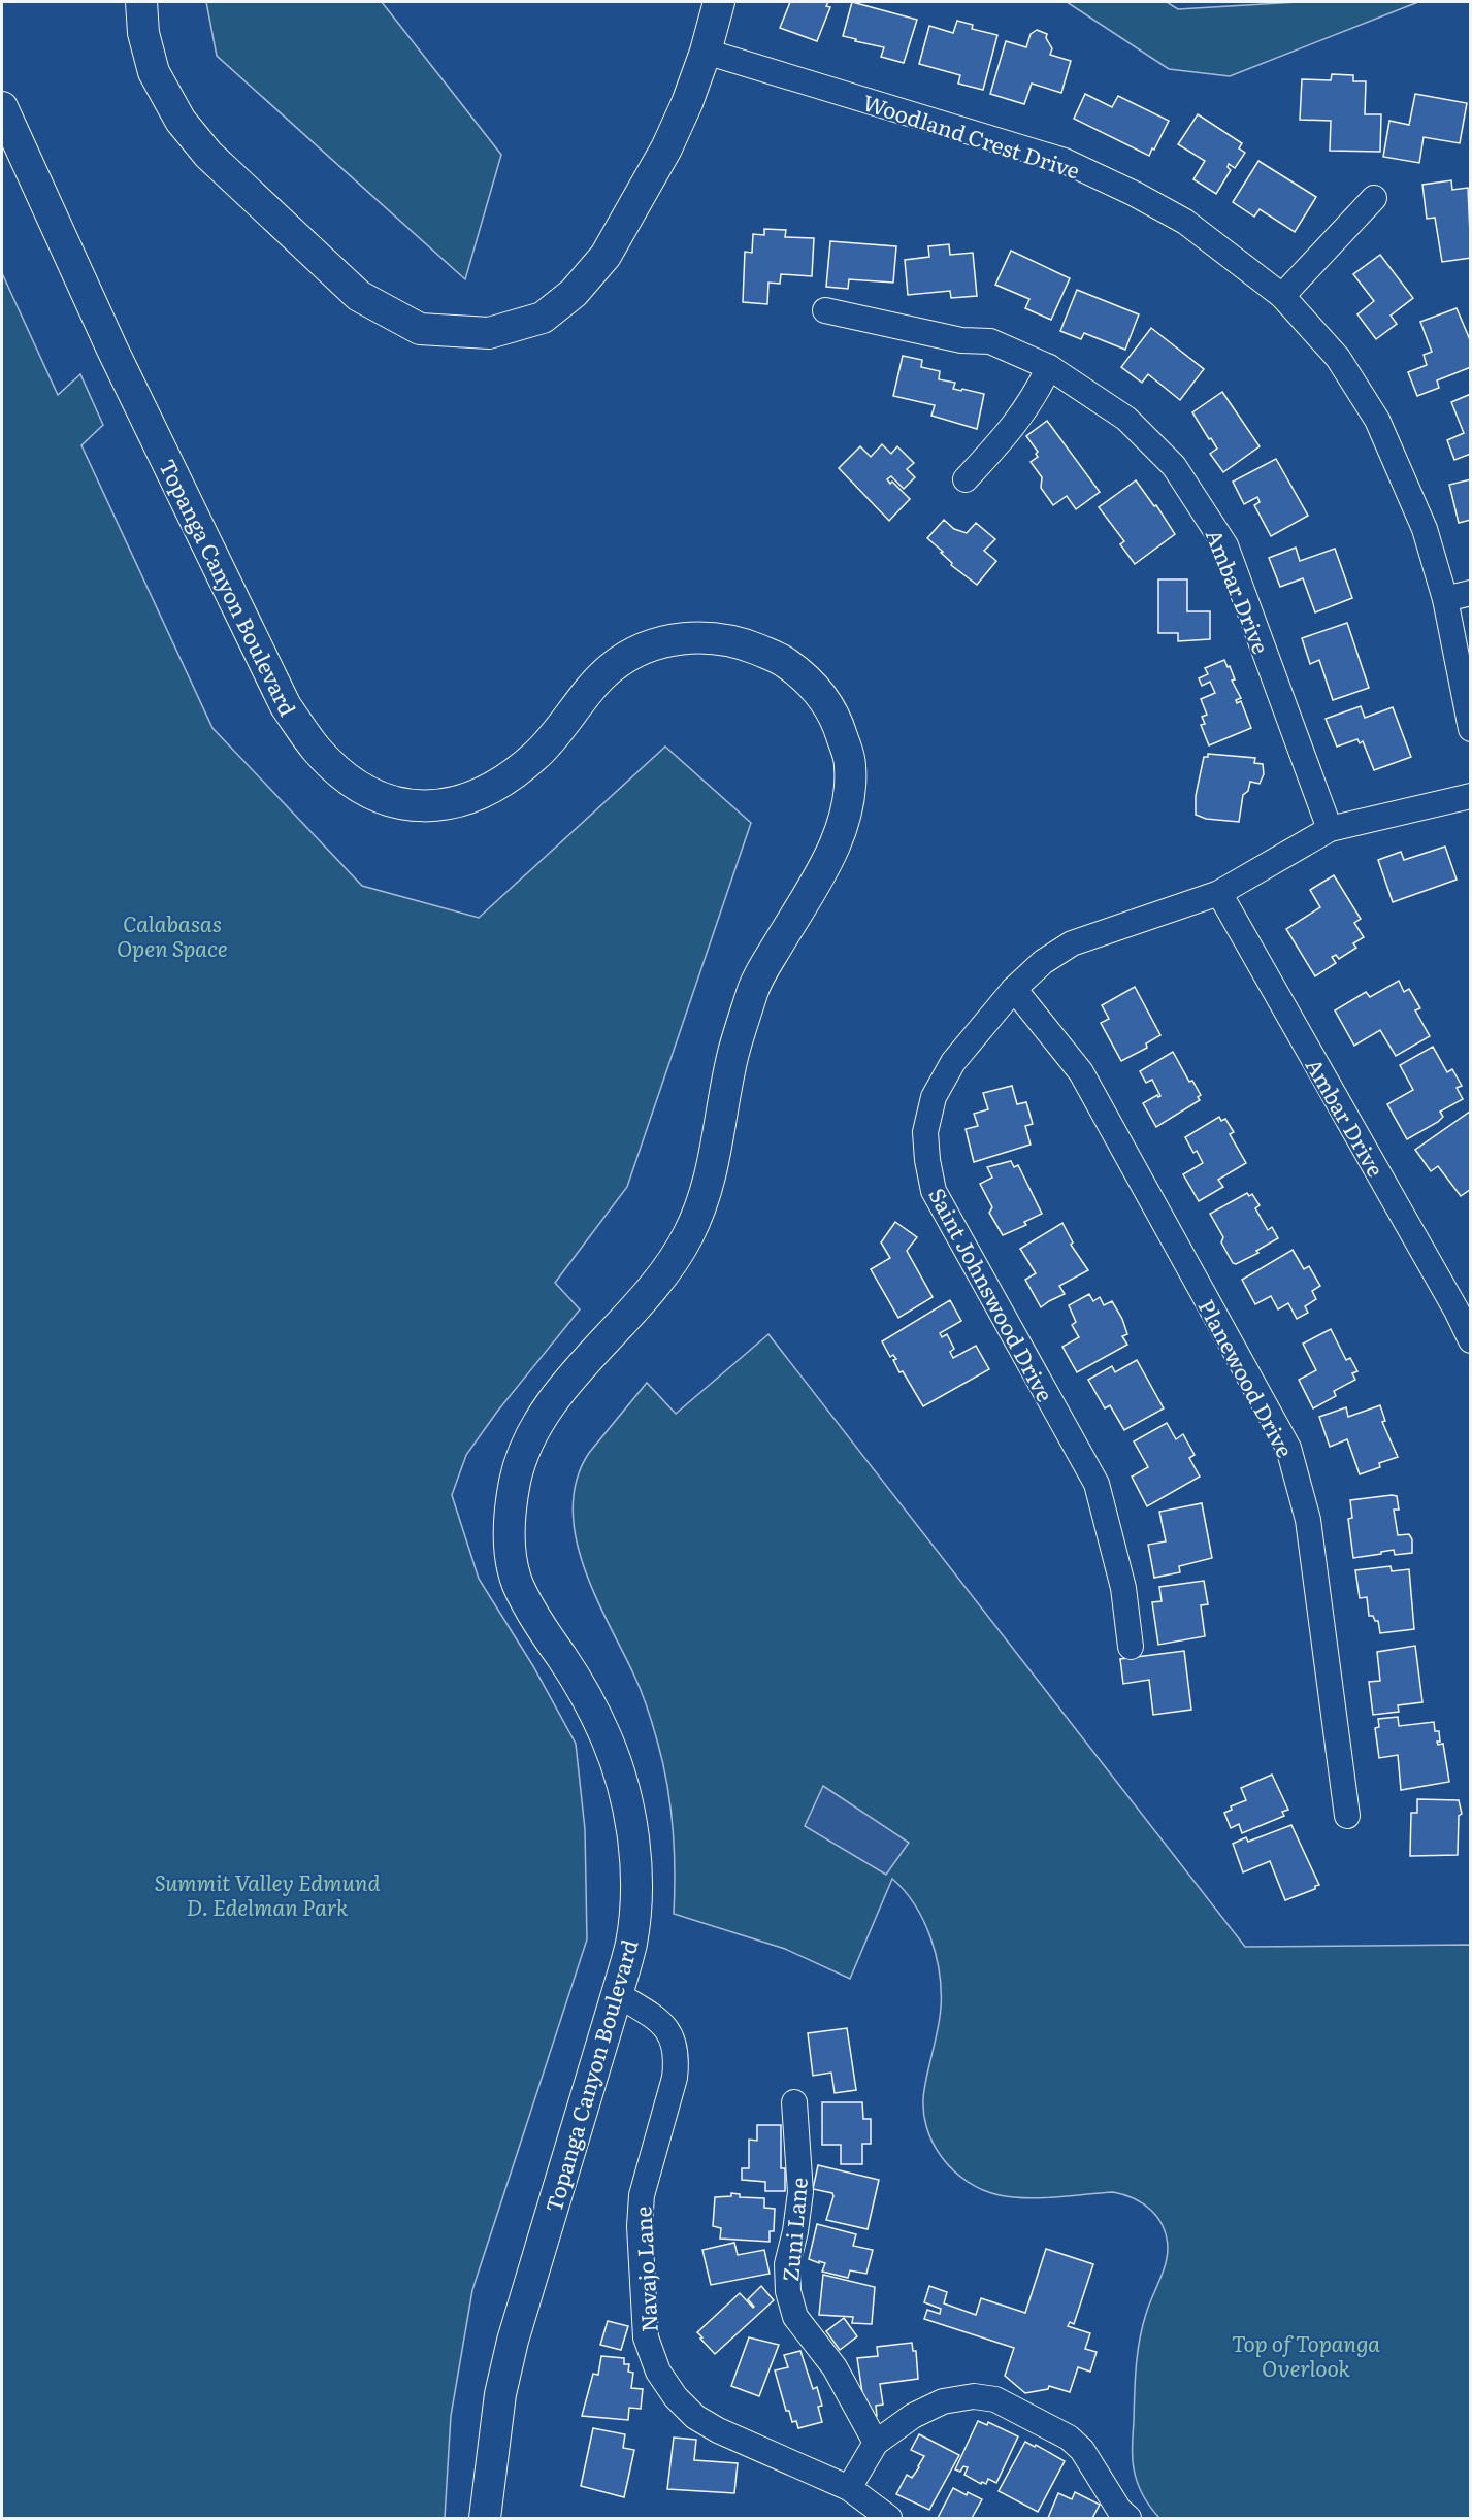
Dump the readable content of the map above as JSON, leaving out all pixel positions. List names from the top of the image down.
{
  "streets": {
    "main road": ["Topanga Canyon Boulevard"],
    "street": [
      "Woodland Crest Drive",
      "Ambar Drive",
      "Saint Johnswood Drive",
      "Planewood Drive",
      "Zuni Lane",
      "Navajo Lane"
    ]
  },
  "crossings": [
    ["Topanga Canyon Boulevard", "Navajo Lane"],
    ["Ambar Drive", "Saint Johnswood Drive"],
    ["Saint Johnswood Drive", "Planewood Drive"]
  ],
  "parks": ["Calabasas Open Space", "Summit Valley Edmund D. Edelman Park", "Top of Topanga Overlook"]
}
